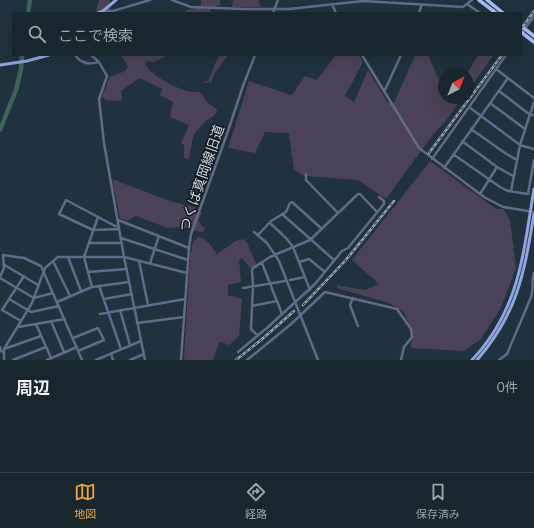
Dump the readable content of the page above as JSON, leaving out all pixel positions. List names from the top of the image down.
{
  "streets": {
    "street": ["つくば真岡線旧道"]
  },
  "north": "top right",
  "page": {
    "search": "ここで検索",
    "heading": ["周辺", "0件"],
    "nav": ["地図", "経路", "保存済み"]
  }
}
